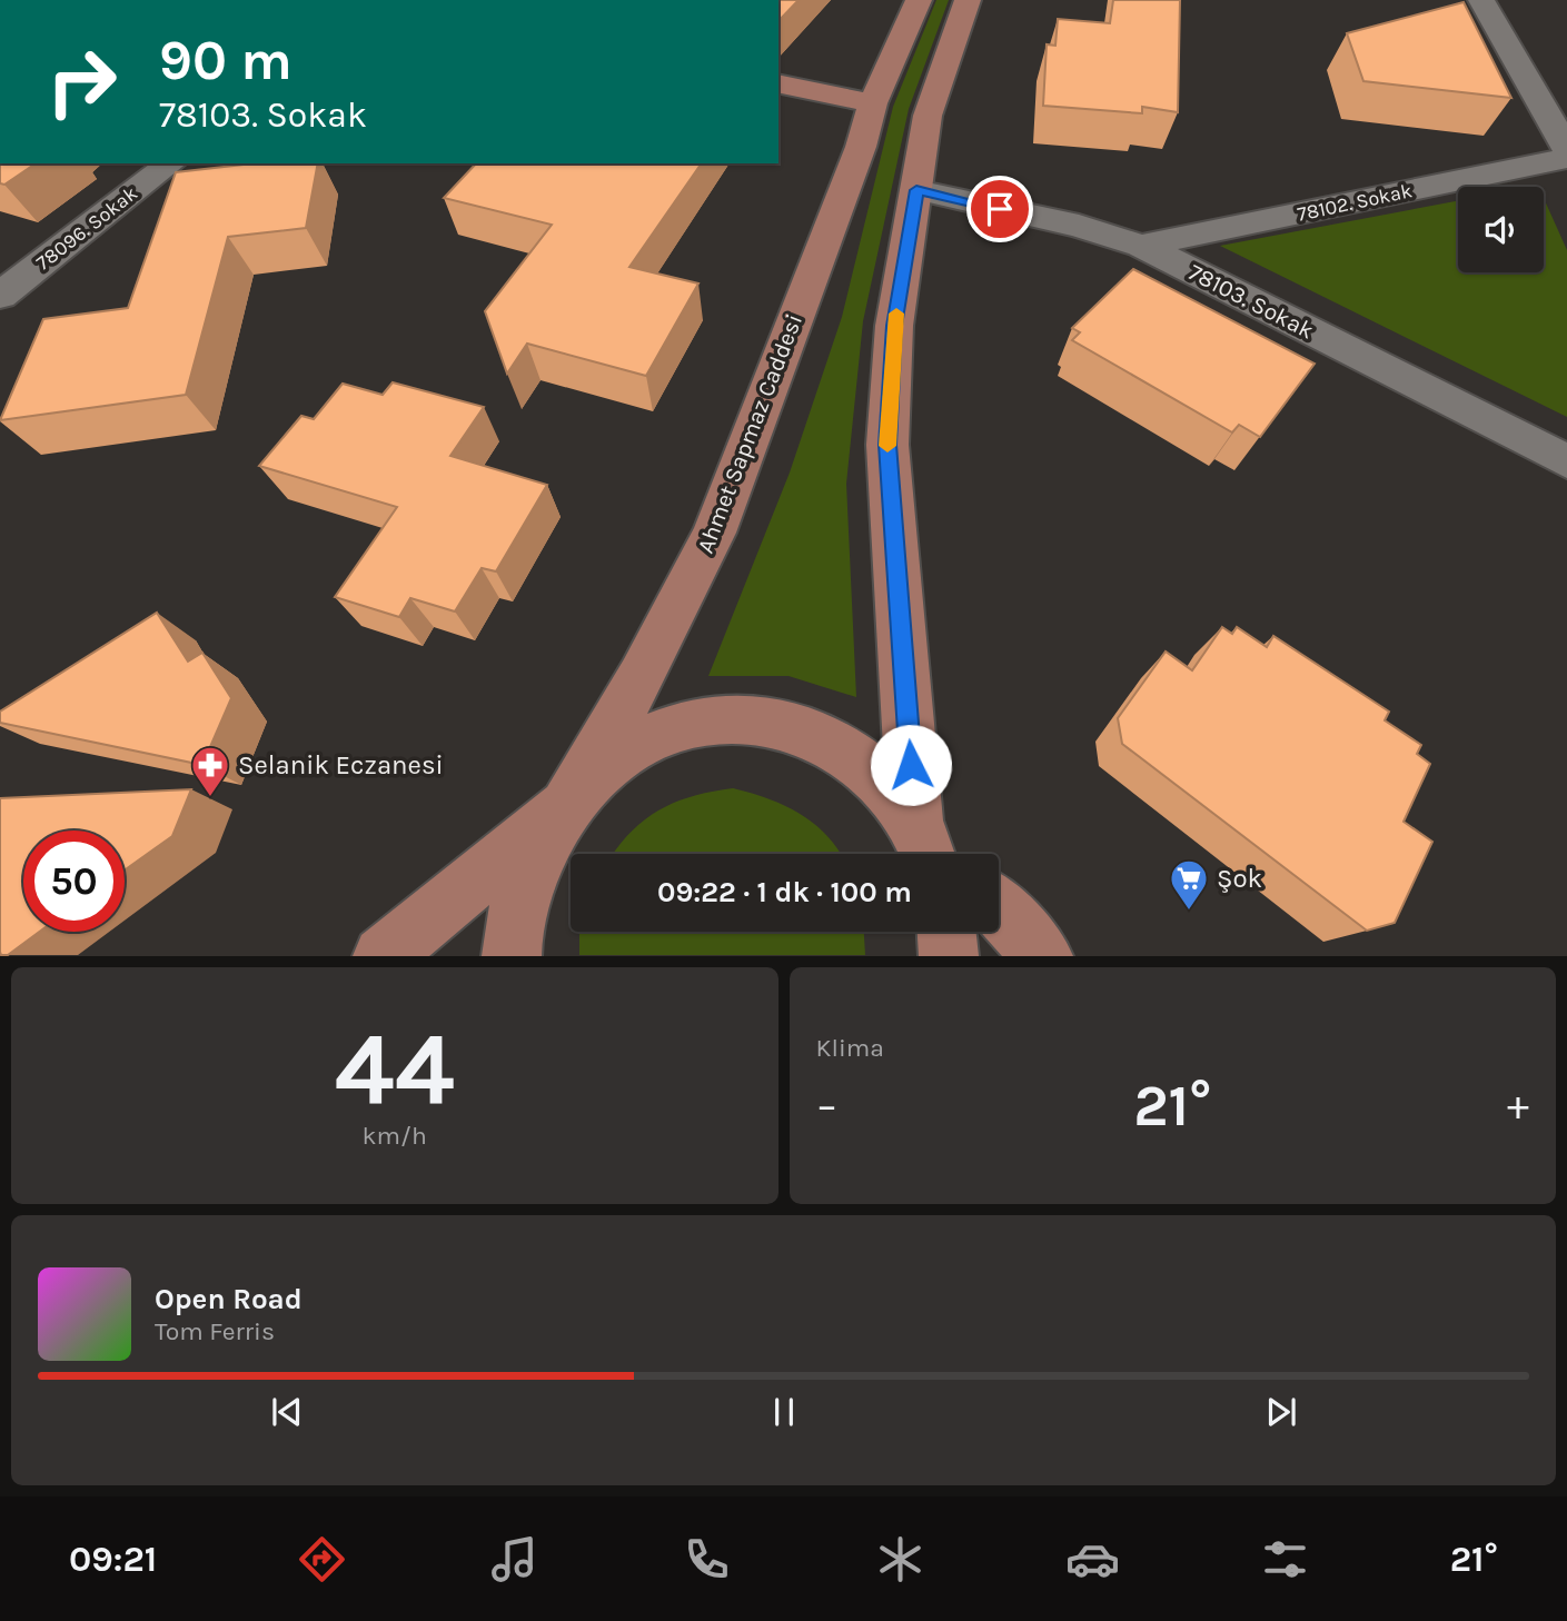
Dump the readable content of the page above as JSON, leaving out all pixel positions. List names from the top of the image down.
{
  "streets": {
    "main road": ["Ahmet Sapmaz Caddesi"],
    "street": ["78102. Sokak", "78096. Sokak", "78103. Sokak"]
  },
  "crossings": [
    ["78102. Sokak", "78103. Sokak"]
  ],
  "places": {
    "pharmacy": ["Selanik Eczanesi"],
    "supermarket": ["Şok"]
  },
  "page": {
    "turn": ["90 m", "78103. Sokak"],
    "limit": "50",
    "trip": "09:22 · 1 dk · 100 m",
    "tile": [
      ["44", "km/h"],
      "Klima"
    ],
    "heat": ["−", "21°", "+"],
    "song": ["Open Road", "Tom Ferris"],
    "tabs": ["09:21", "21°"]
  }
}
